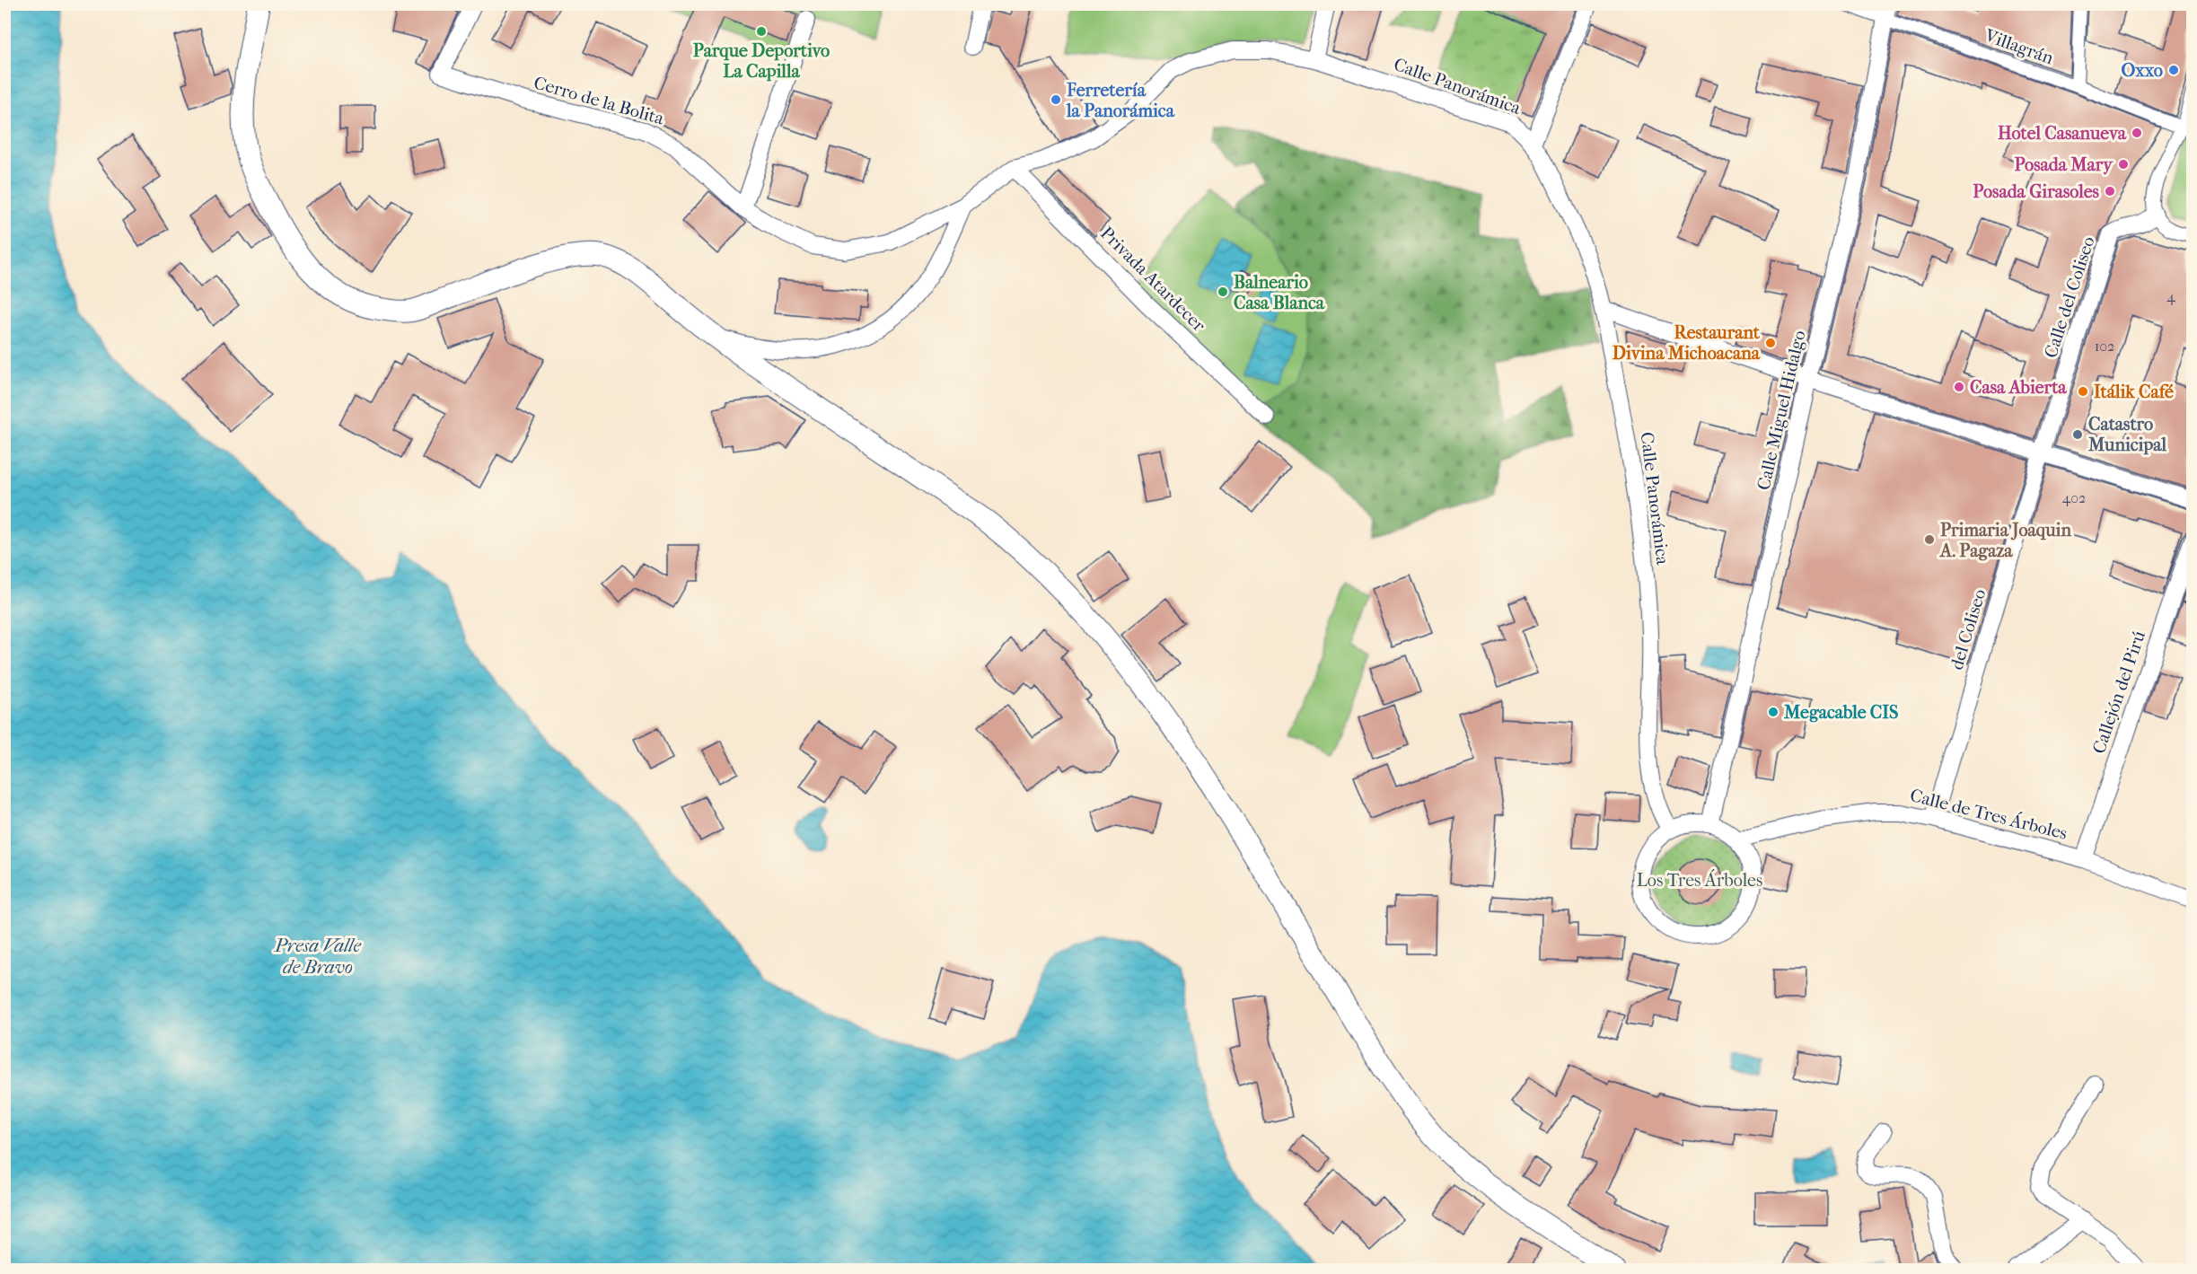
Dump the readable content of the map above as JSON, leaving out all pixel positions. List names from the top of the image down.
{
  "streets": {
    "street": [
      "Villagrán",
      "Calle Panorámica",
      "Cerro de la Bolita",
      "Privada Atardecer",
      "Calle del Coliseo",
      "Calle Miguel Hidalgo",
      "del Coliseo",
      "Callejón del Pirú",
      "Calle de Tres Árboles"
    ]
  },
  "crossings": [
    ["Villagrán", "Calle Miguel Hidalgo"],
    ["Calle Panorámica", "Cerro de la Bolita"],
    ["Calle Panorámica", "Privada Atardecer"],
    ["Calle Panorámica", "Calle Miguel Hidalgo"],
    ["Calle Panorámica", "Calle de Tres Árboles"],
    ["Calle del Coliseo", "del Coliseo"],
    ["Calle Miguel Hidalgo", "Calle de Tres Árboles"],
    ["del Coliseo", "Calle de Tres Árboles"],
    ["Callejón del Pirú", "Calle de Tres Árboles"]
  ],
  "water": ["Presa Valle de Bravo"],
  "parks": ["Los Tres Árboles"],
  "places": [
    "Parque Deportivo La Capilla",
    "Oxxo",
    "Ferretería la Panorámica",
    "Hotel Casanueva",
    "Posada Mary",
    "Posada Girasoles",
    "Balneario Casa Blanca",
    "Restaurant Divina Michoacana",
    "Casa Abierta",
    "Itálik Café",
    "Catastro Municipal",
    "Primaria Joaquin A. Pagaza",
    "Megacable CIS"
  ],
  "house_numbers": ["4", "102", "402"]
}
